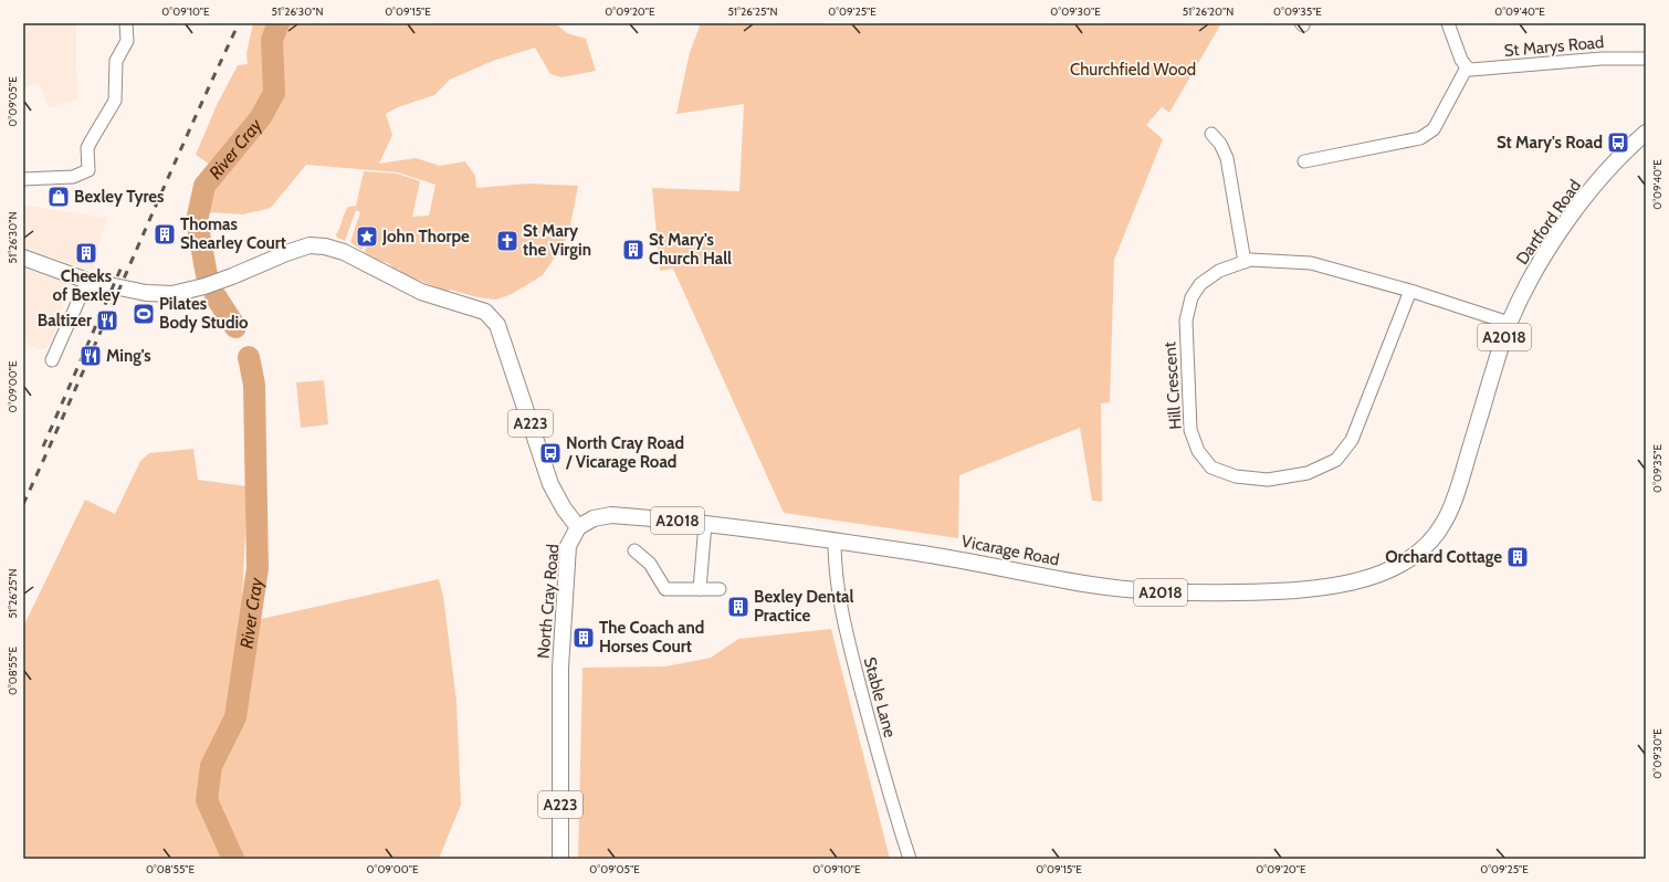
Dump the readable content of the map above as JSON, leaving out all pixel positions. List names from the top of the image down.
{
  "streets": {
    "main road": [
      "Dartford Road",
      "A2018",
      "A223",
      "Vicarage Road",
      "North Cray Road"
    ],
    "street": ["St Marys Road", "Hill Crescent", "Stable Lane"]
  },
  "crossings": [
    ["Dartford Road", "Hill Crescent"],
    ["Dartford Road", "Vicarage Road"],
    ["A223", "North Cray Road"],
    ["Vicarage Road", "North Cray Road"],
    ["Vicarage Road", "Stable Lane"]
  ],
  "water": ["River Cray"],
  "parks": ["Churchfield Wood"],
  "places": {
    "bus stop": ["St Mary's Road", "North Cray Road / Vicarage Road"],
    "shop": ["Bexley Tyres"],
    "building": [
      "Thomas Shearley Court",
      "St Mary's Church Hall",
      "Cheeks of Bexley",
      "Orchard Cottage",
      "Bexley Dental Practice",
      "The Coach and Horses Court"
    ],
    "place": ["John Thorpe"],
    "church": ["St Mary the Virgin"],
    "sports": ["Pilates Body Studio"],
    "restaurant": ["Baltizer", "Ming's"]
  },
  "coordinates": [
    "0°09'10\"E",
    "51°26'30\"N",
    "0°09'15\"E",
    "0°09'20\"E",
    "51°26'25\"N",
    "0°09'25\"E",
    "0°09'30\"E",
    "51°26'20\"N",
    "0°09'35\"E",
    "0°09'40\"E",
    "0°09'05\"E",
    "0°09'00\"E",
    "0°08'55\"E"
  ]
}
